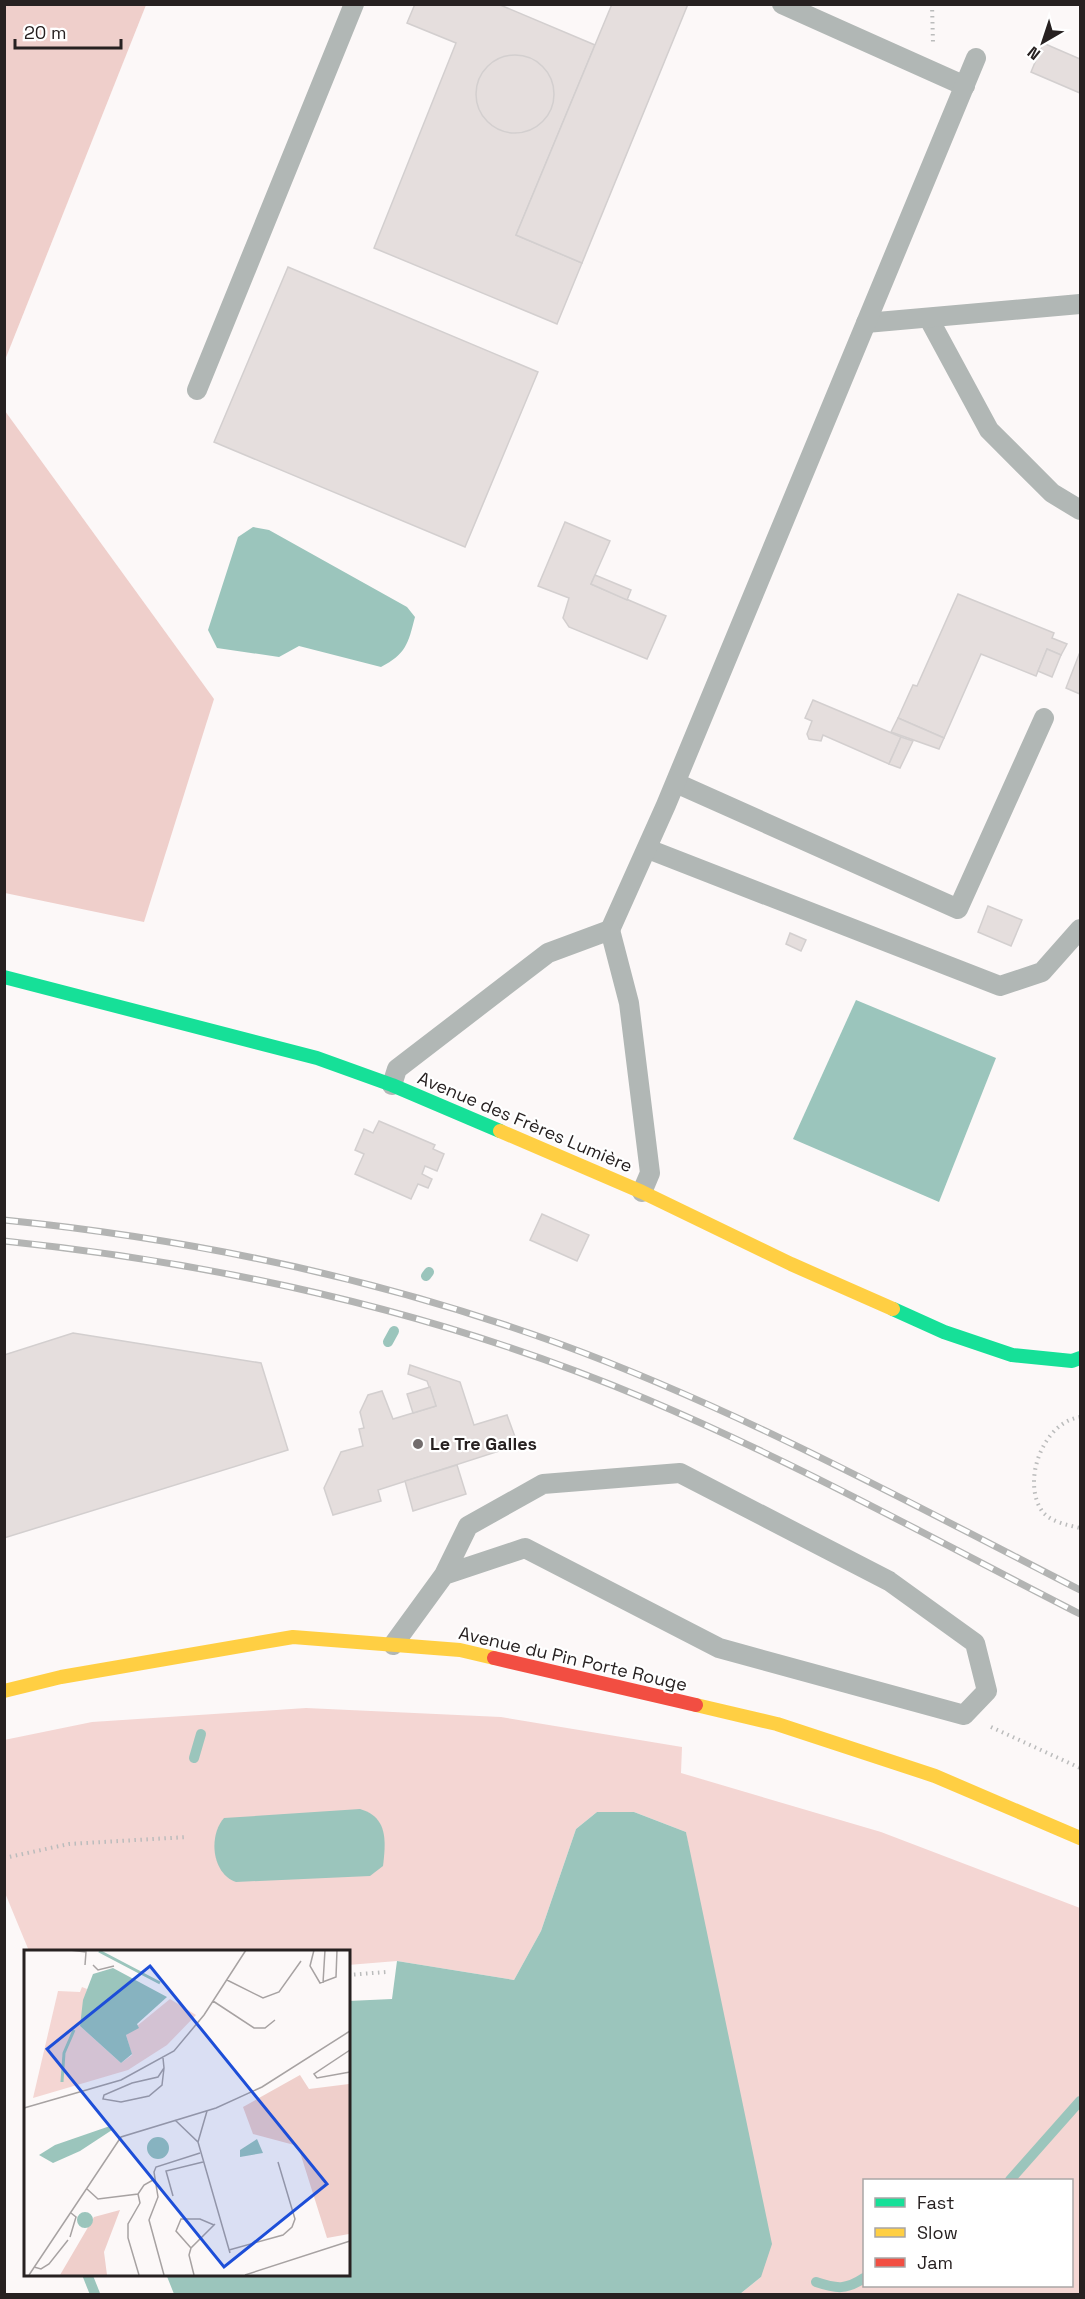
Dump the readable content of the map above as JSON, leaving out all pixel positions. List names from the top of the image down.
{
  "streets": {
    "street": ["Avenue des Frères Lumière", "Avenue du Pin Porte Rouge"]
  },
  "places": ["Le Tre Galles"],
  "legend": ["Fast", "Slow", "Jam"],
  "scale_bar": "20 m",
  "north": "bottom left"
}
